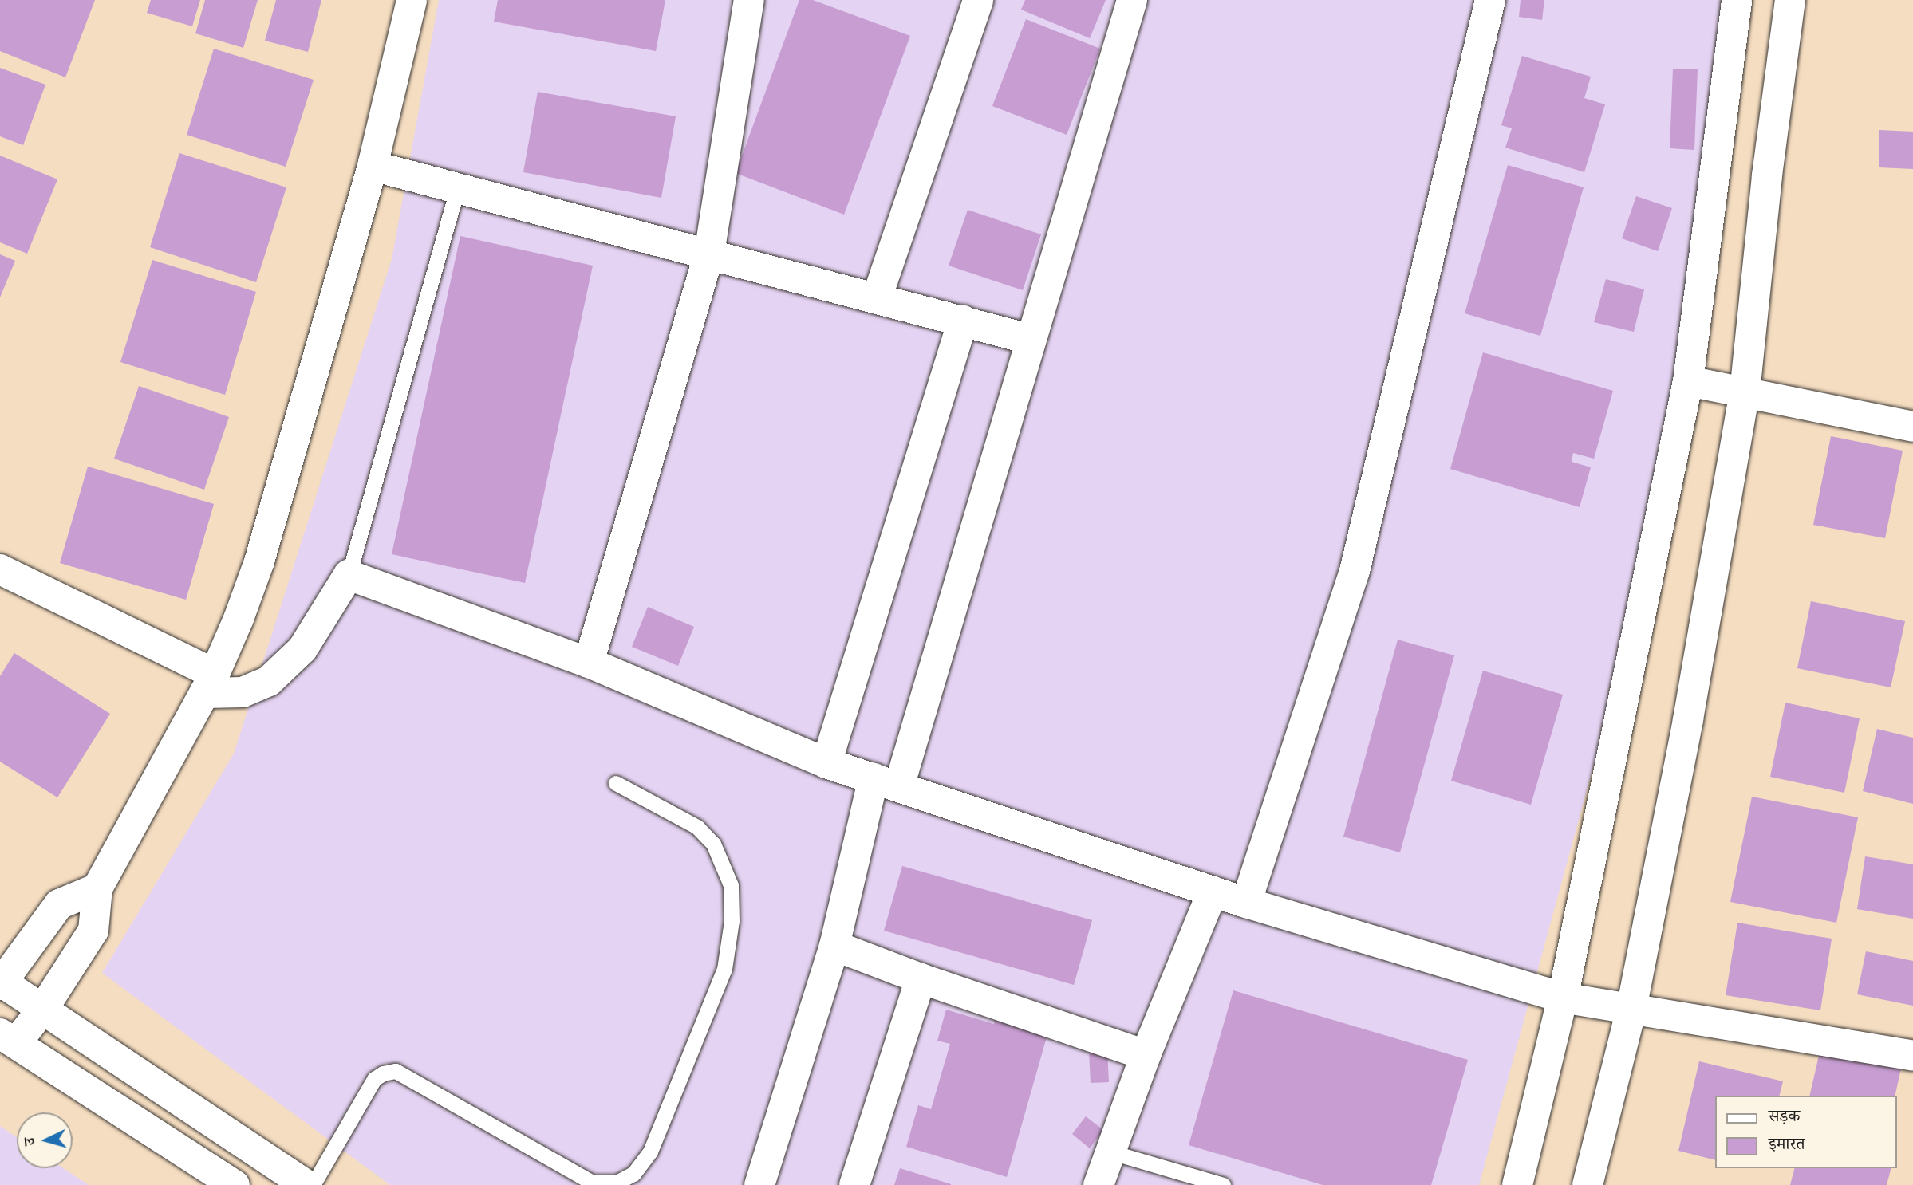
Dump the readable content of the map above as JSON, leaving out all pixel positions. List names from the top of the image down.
{
  "legend": ["सड़क", "इमारत"],
  "north": "left"
}
